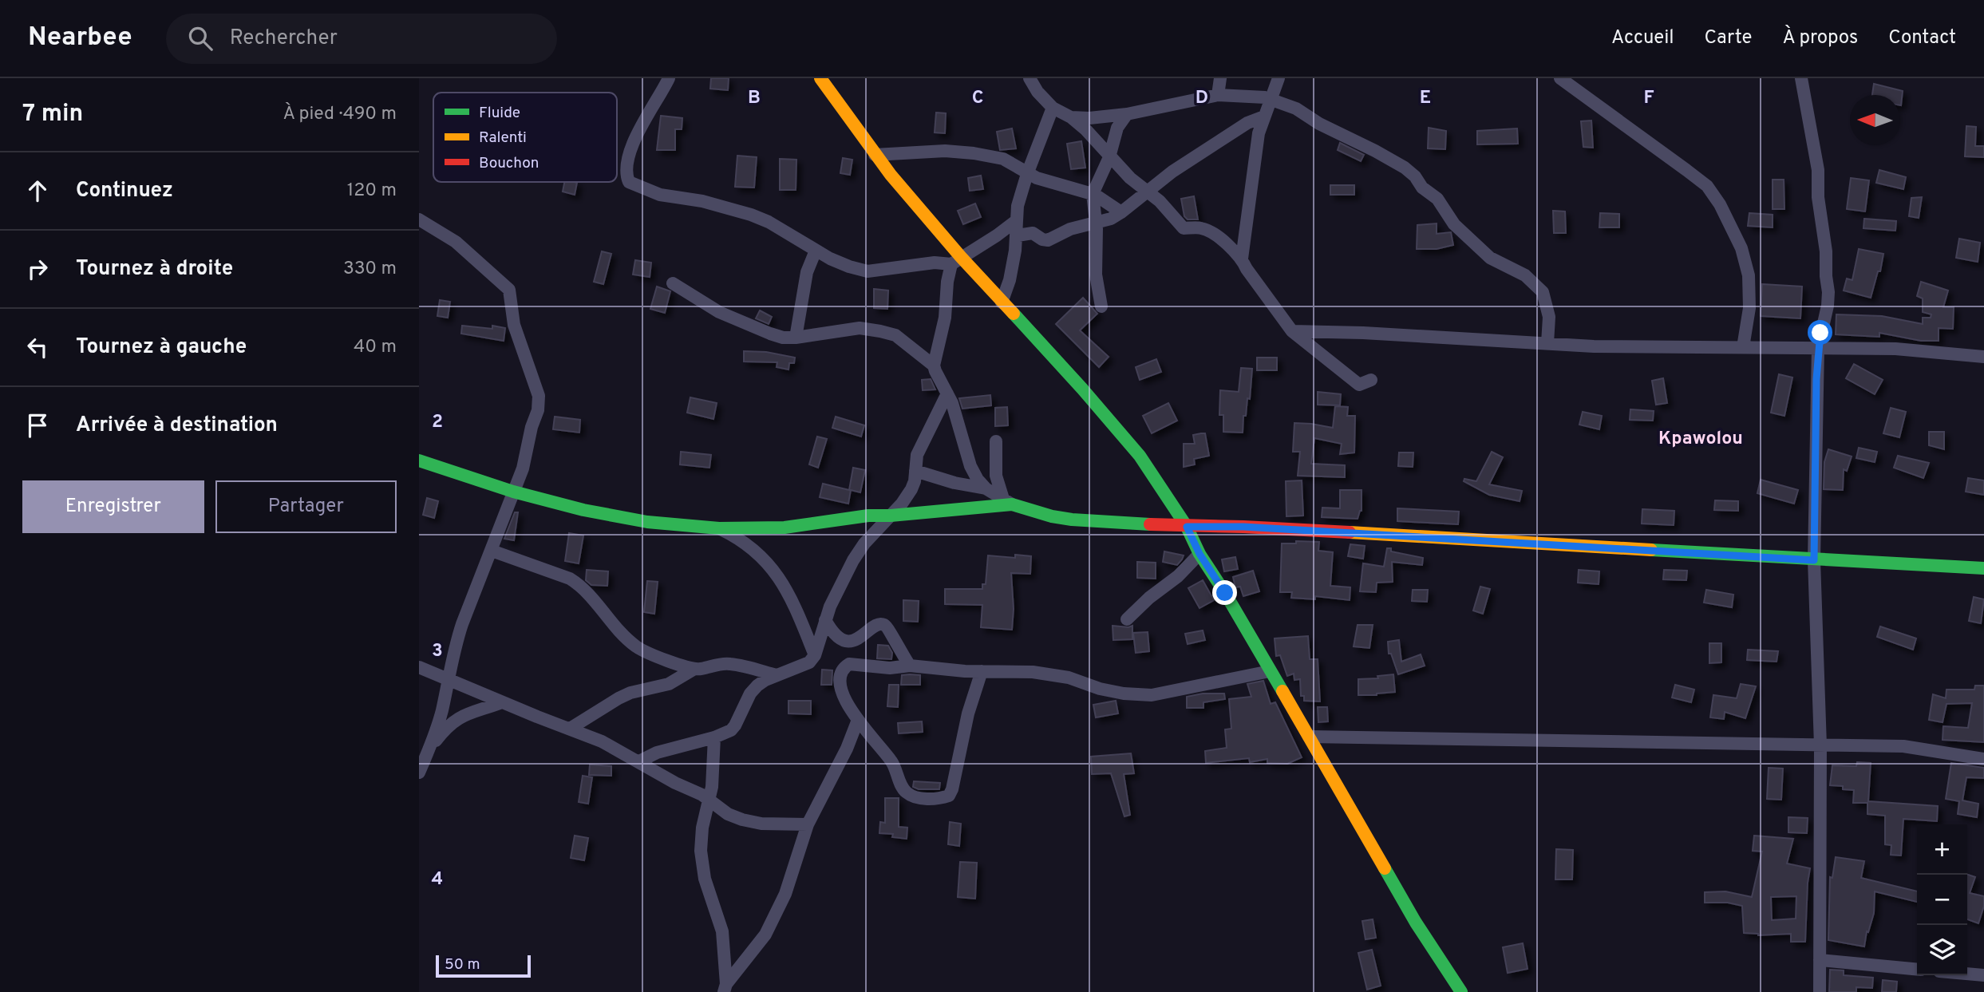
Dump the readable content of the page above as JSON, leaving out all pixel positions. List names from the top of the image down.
{
  "districts": ["Kpawolou"],
  "legend": ["Fluide", "Ralenti", "Bouchon"],
  "scale_bar": "50 m",
  "north": "left",
  "page": {
    "header": "Nearbee",
    "search": "Rechercher",
    "nav": [
      "Accueil",
      "Carte",
      "À propos",
      "Contact"
    ],
    "heading": ["7 min", "À pied · 490 m"],
    "list": [
      ["Continuez", "120 m"],
      ["Tournez à droite", "330 m"],
      ["Tournez à gauche", "40 m"],
      "Arrivée à destination"
    ],
    "buttons": ["Enregistrer", "Partager"],
    "map_buttons": ["+", "−"],
    "scale": "50 m"
  },
  "grid": {
    "columns": [
      "B",
      "C",
      "D",
      "E",
      "F"
    ],
    "rows": ["2", "3", "4"]
  }
}
